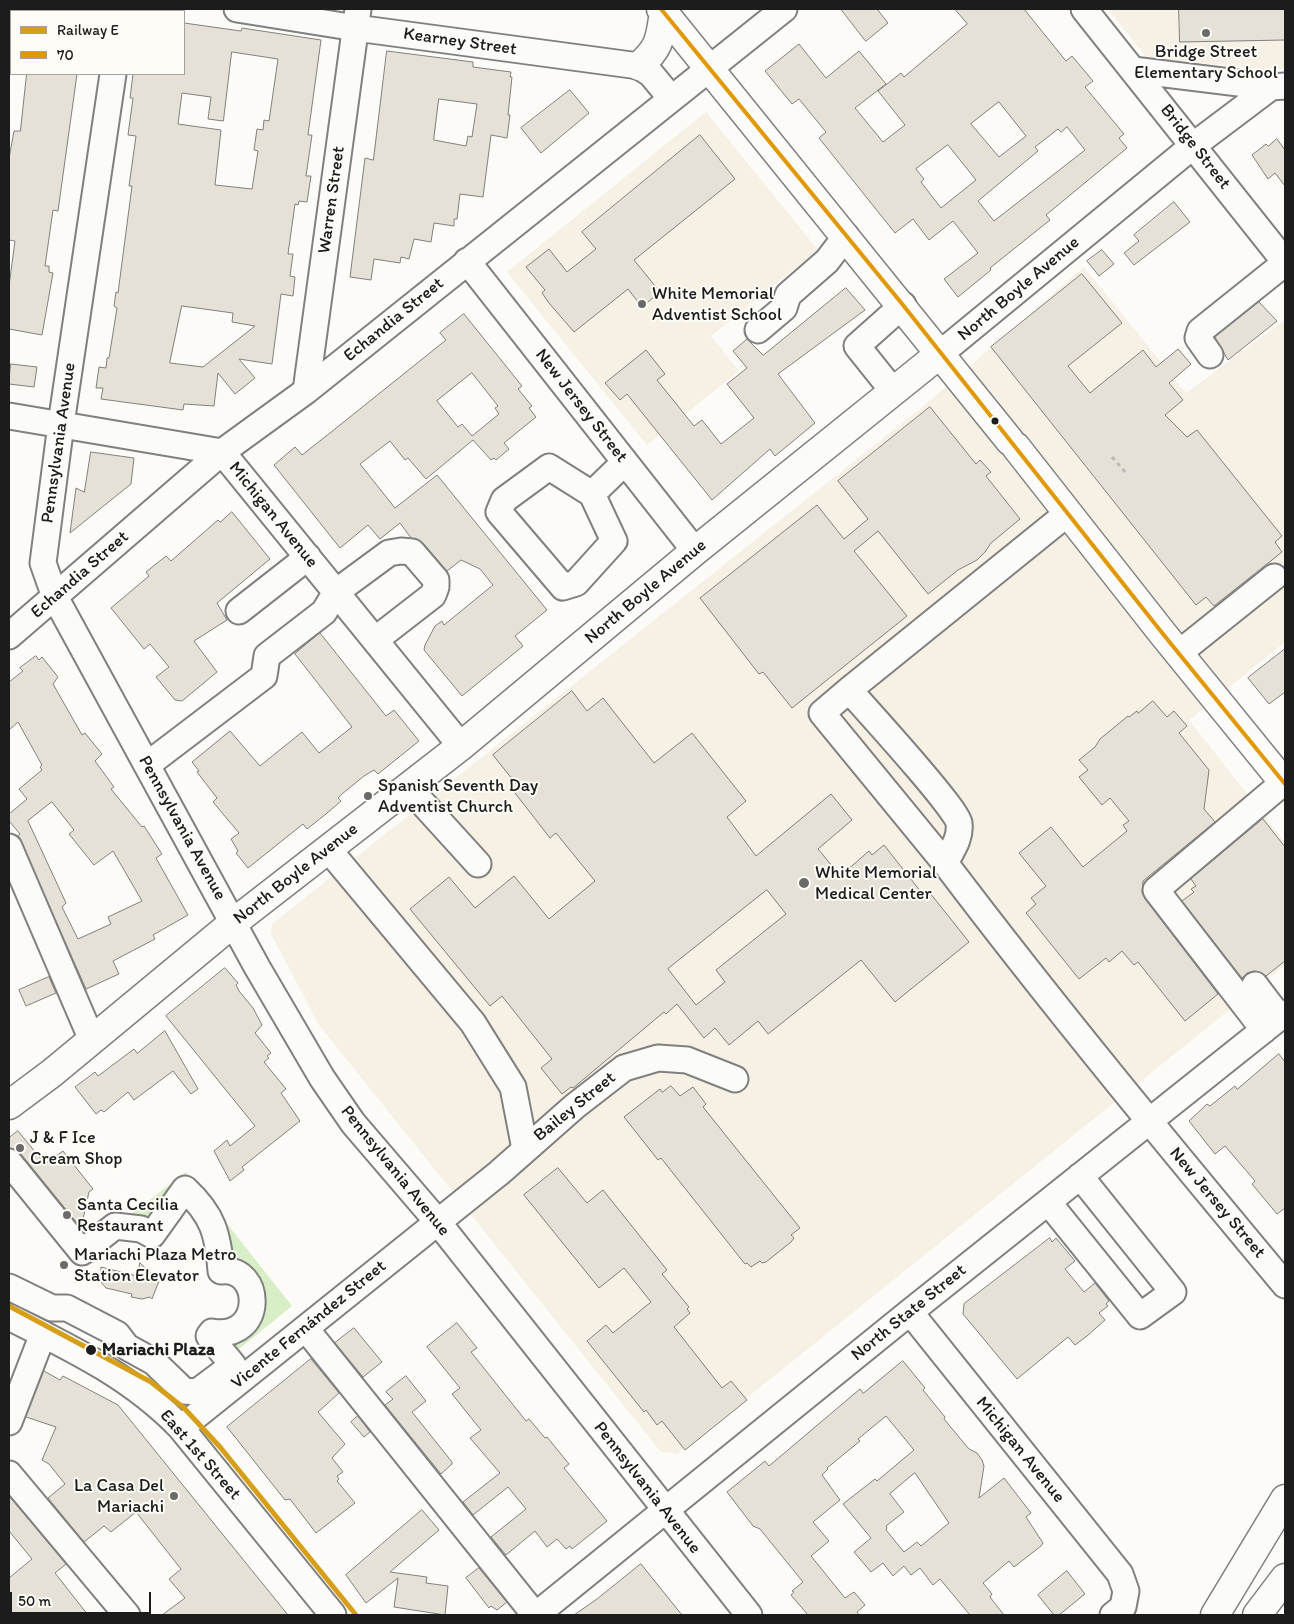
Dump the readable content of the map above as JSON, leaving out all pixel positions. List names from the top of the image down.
{
  "streets": {
    "main road": ["North Boyle Avenue"],
    "street": [
      "Kearney Street",
      "Bridge Street",
      "Warren Street",
      "Echandia Street",
      "New Jersey Street",
      "Pennsylvania Avenue",
      "Michigan Avenue",
      "Bailey Street",
      "North State Street",
      "Vicente Fernández Street",
      "East 1st Street"
    ]
  },
  "crossings": [
    ["Kearney Street", "Warren Street"],
    ["Bridge Street", "North Boyle Avenue"],
    ["Warren Street", "Echandia Street"],
    ["North Boyle Avenue", "New Jersey Street"],
    ["North Boyle Avenue", "Pennsylvania Avenue"],
    ["North Boyle Avenue", "Michigan Avenue"],
    ["Echandia Street", "New Jersey Street"],
    ["Echandia Street", "Pennsylvania Avenue"],
    ["Echandia Street", "Michigan Avenue"],
    ["New Jersey Street", "North State Street"],
    ["Pennsylvania Avenue", "Michigan Avenue"],
    ["Pennsylvania Avenue", "Bailey Street"],
    ["Pennsylvania Avenue", "North State Street"],
    ["Pennsylvania Avenue", "Vicente Fernández Street"],
    ["Michigan Avenue", "North State Street"],
    ["Bailey Street", "Vicente Fernández Street"],
    ["Vicente Fernández Street", "East 1st Street"]
  ],
  "places": [
    "Bridge Street Elementary School",
    "White Memorial Adventist School",
    "Spanish Seventh Day Adventist Church",
    "White Memorial Medical Center",
    "J & F Ice Cream Shop",
    "Santa Cecilia Restaurant",
    "Mariachi Plaza Metro Station Elevator",
    "Mariachi Plaza",
    "La Casa Del Mariachi"
  ],
  "lines": ["transit line 70", "rail line E"],
  "legend": ["Railway E", "70"],
  "scale_bar": "50 m"
}
